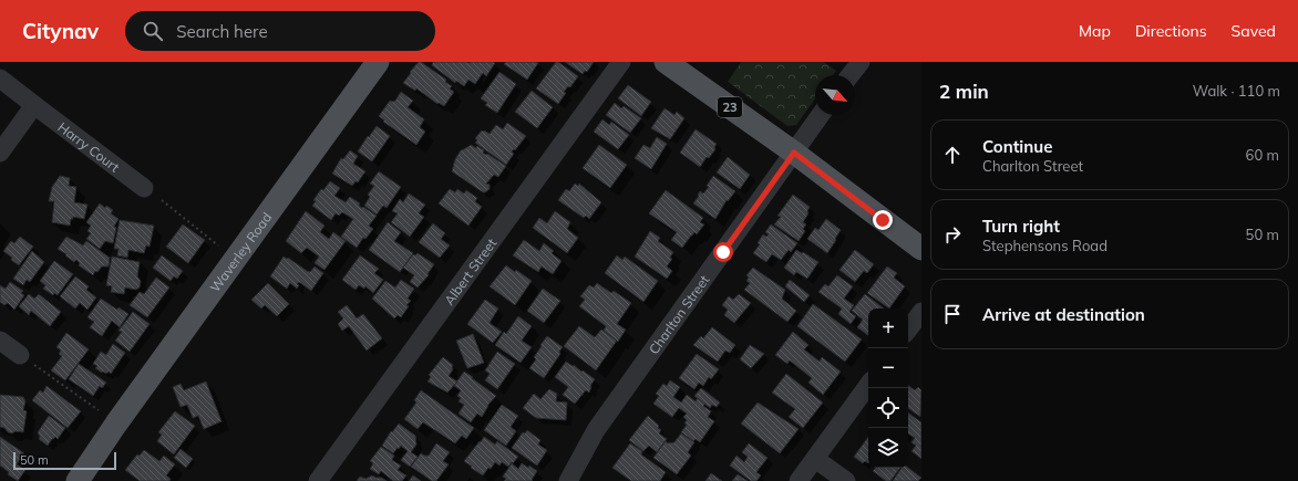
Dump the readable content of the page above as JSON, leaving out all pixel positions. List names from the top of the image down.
{
  "streets": {
    "main road": ["23", "Waverley Road"],
    "street": ["Harry Court", "Albert Street", "Charlton Street"]
  },
  "crossings": [
    ["23", "Charlton Street"]
  ],
  "scale_bar": "50 m",
  "north": "bottom right",
  "page": {
    "header": "Citynav",
    "search": "Search here",
    "nav": ["Map", "Directions", "Saved"],
    "heading": ["2 min", "Walk · 110 m"],
    "list": [
      ["Continue", "Charlton Street", "60 m"],
      ["Turn right", "Stephensons Road", "50 m"],
      "Arrive at destination"
    ],
    "map_buttons": ["+", "−"],
    "scale": "50 m"
  }
}
